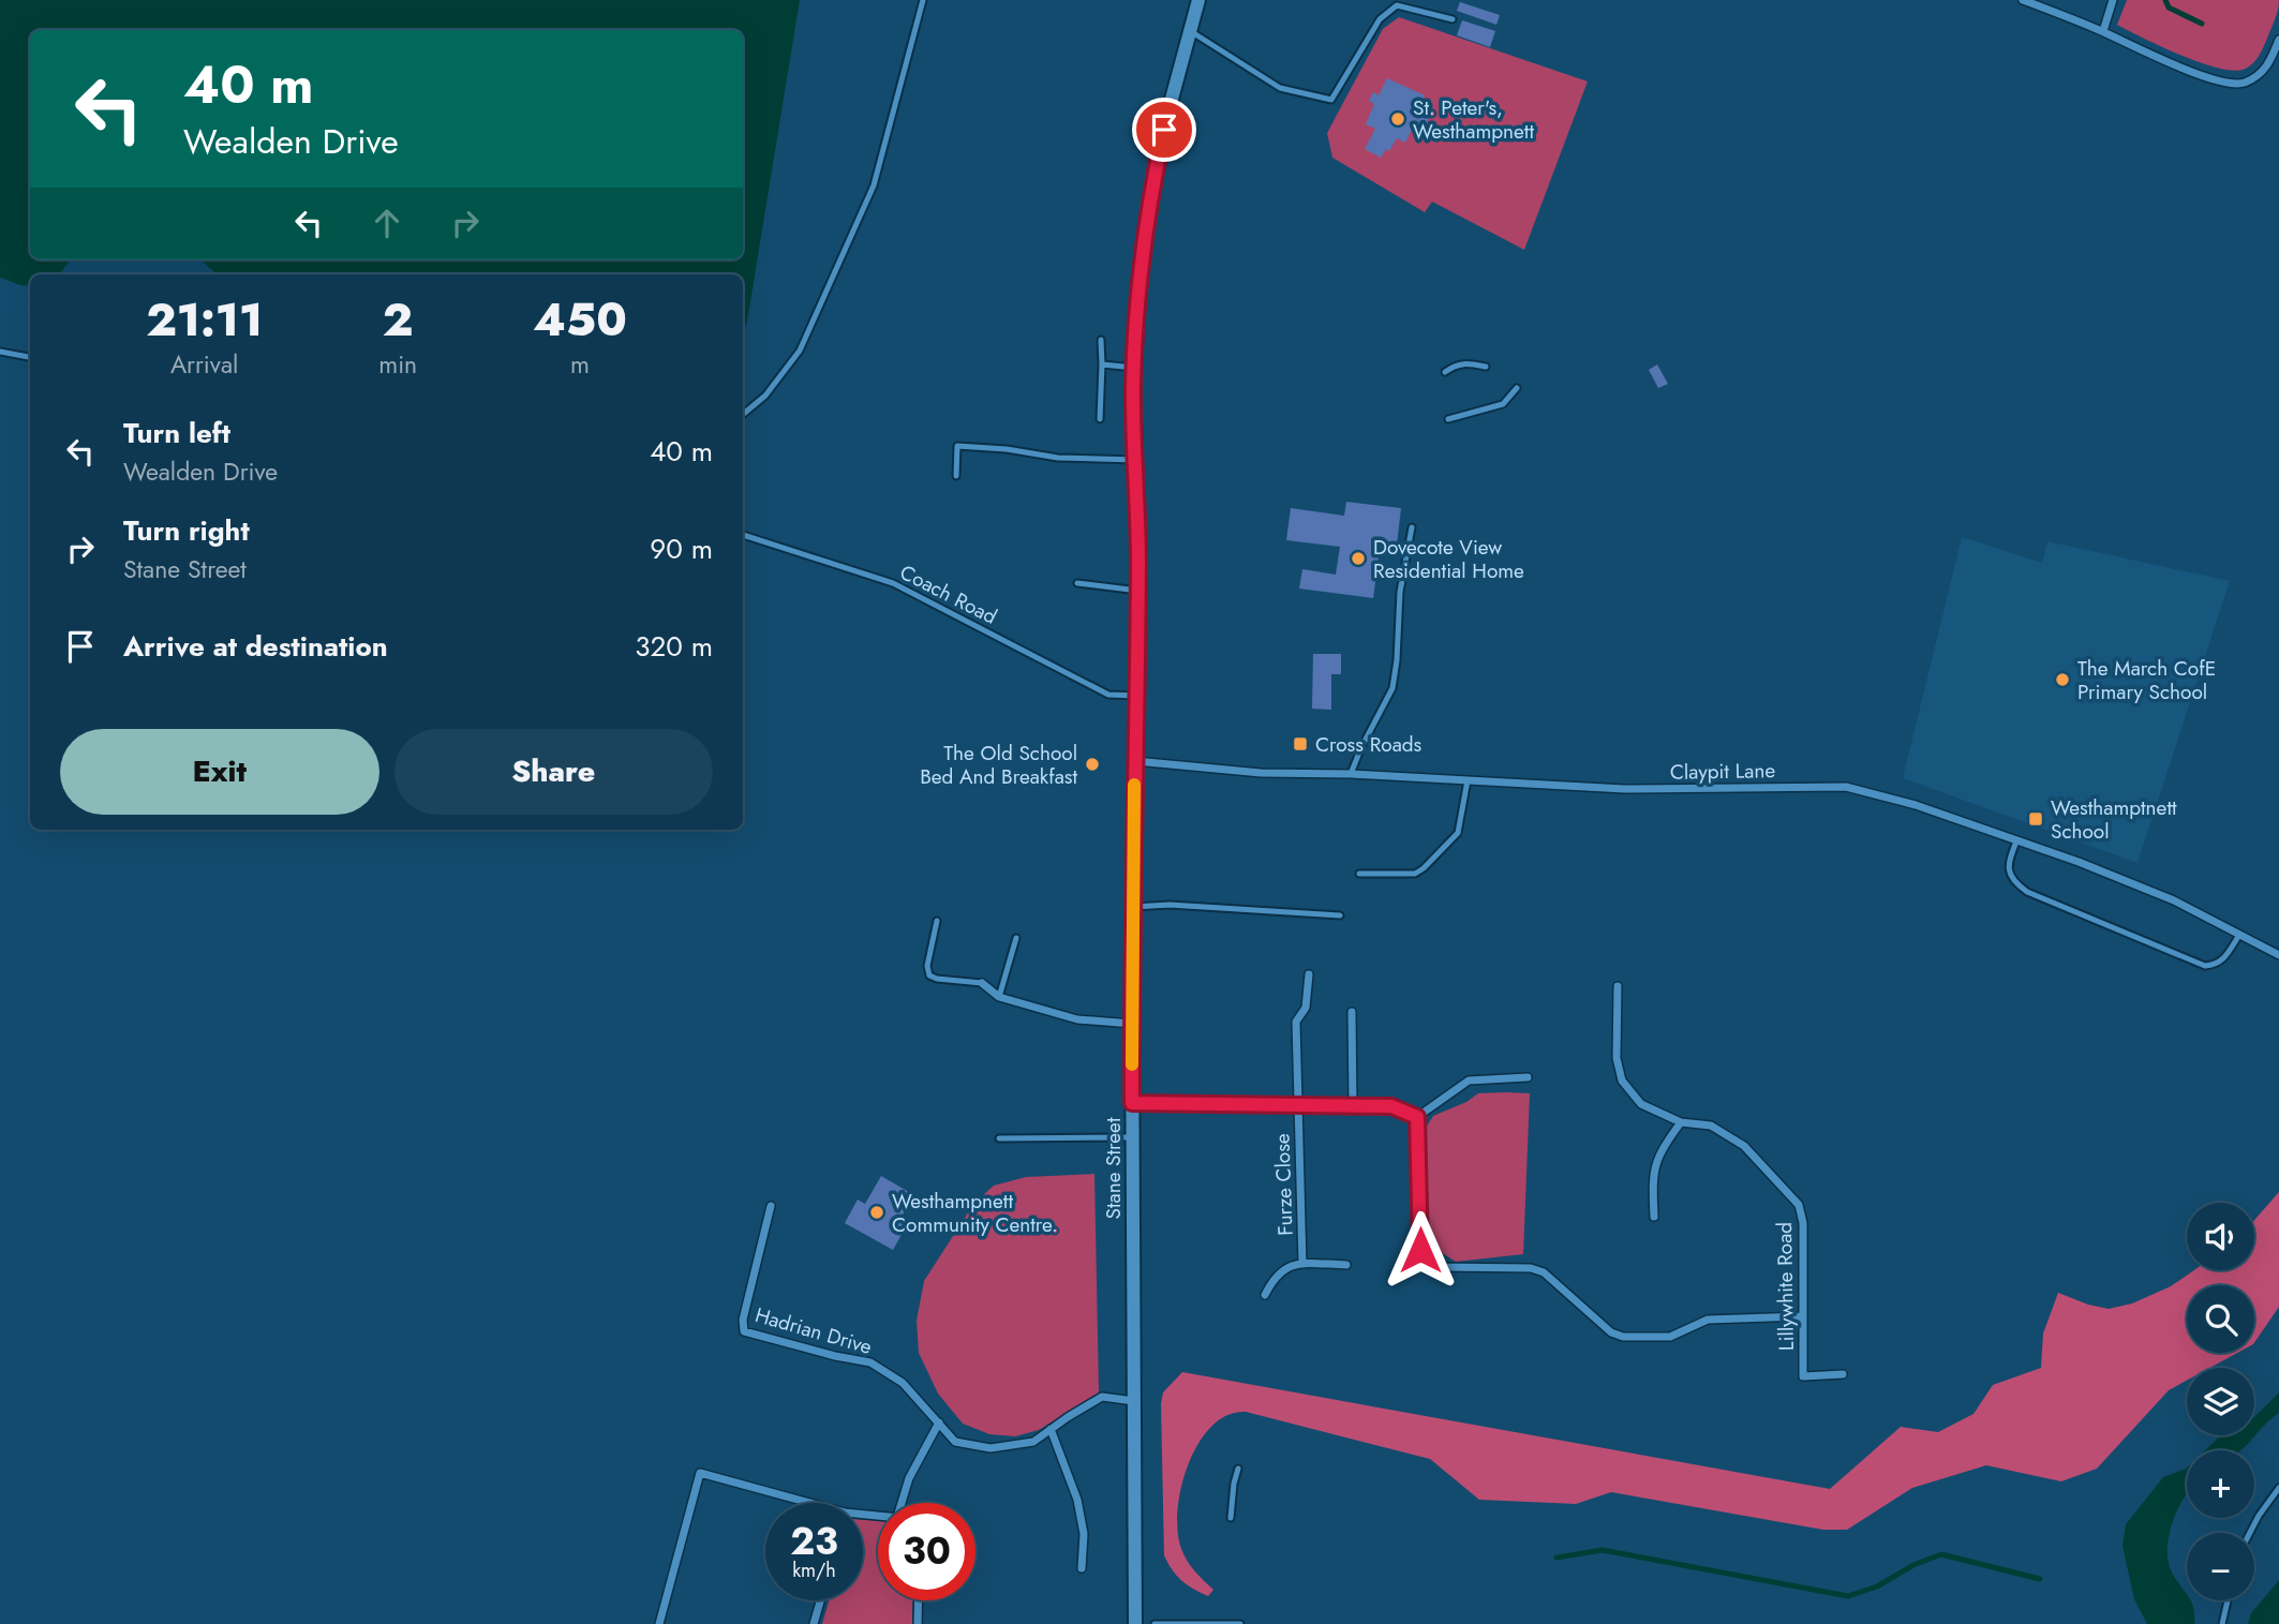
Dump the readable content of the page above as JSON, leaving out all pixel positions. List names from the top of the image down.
{
  "streets": {
    "street": [
      "Claypit Lane",
      "Stane Street",
      "Furze Close",
      "Lillywhite Road",
      "Hadrian Drive"
    ],
    "lane": ["Coach Road"]
  },
  "crossings": [
    ["Coach Road", "Stane Street"],
    ["Claypit Lane", "Stane Street"],
    ["Stane Street", "Hadrian Drive"]
  ],
  "places": {
    "other": [
      "St. Peter's, Westhampnett",
      "Dovecote View Residential Home",
      "The March CofE Primary School",
      "The Old School Bed And Breakfast",
      "Westhampnett Community Centre."
    ],
    "transit": ["Cross Roads", "Westhamptnett School"]
  },
  "page": {
    "turn": ["40 m", "Wealden Drive"],
    "eta": [
      "21:11",
      "Arrival",
      "2",
      "min",
      "450",
      "m"
    ],
    "list": [
      {
        "name": "Turn left",
        "note": "Wealden Drive",
        "value": "40 m"
      },
      {
        "name": "Turn right",
        "note": "Stane Street",
        "value": "90 m"
      },
      {
        "name": "Arrive at destination",
        "value": "320 m"
      }
    ],
    "buttons": ["Exit", "Share"],
    "map_buttons": ["+", "−"],
    "speed": "23 km/h",
    "limit": "30"
  }
}
